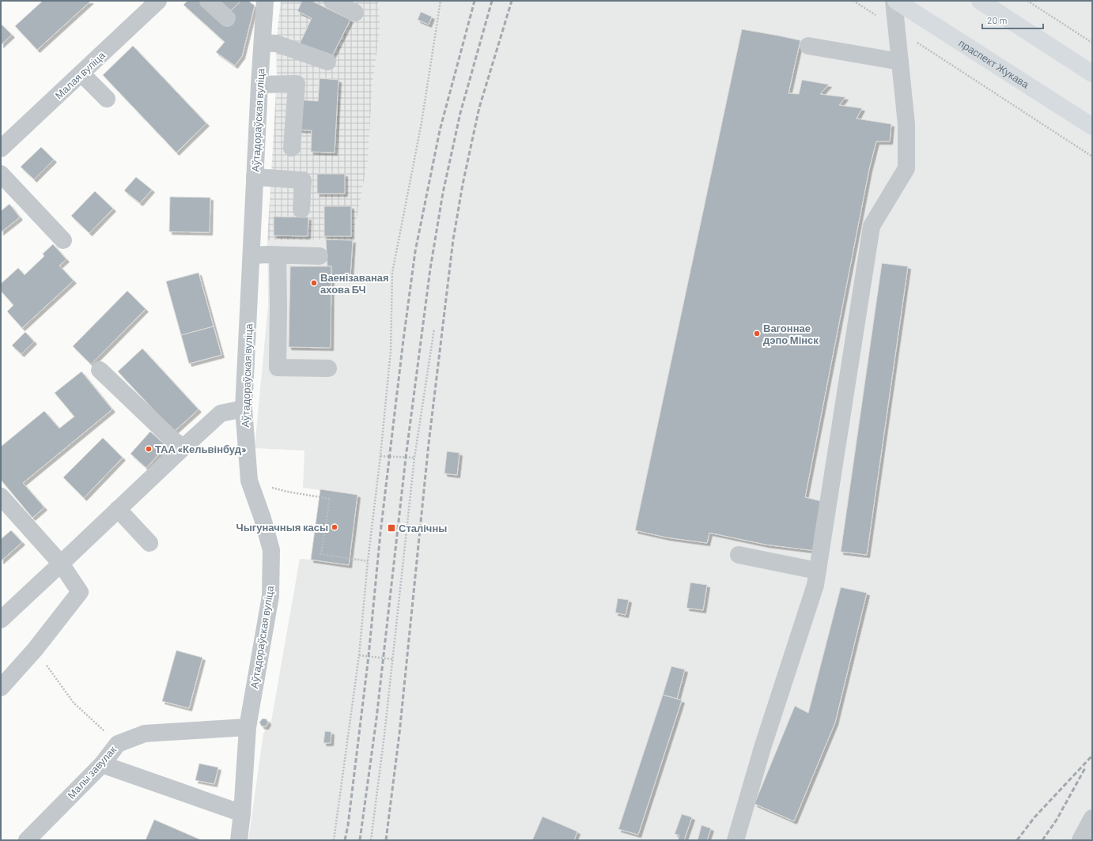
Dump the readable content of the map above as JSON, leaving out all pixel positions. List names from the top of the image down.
{
  "streets": {
    "main road": ["праспект Жукава"],
    "street": ["Малая вуліца", "Аўтадораўская вуліца", "Малы завулак"]
  },
  "crossings": [
    ["Аўтадораўская вуліца", "Малы завулак"]
  ],
  "places": {
    "other": [
      "Ваенізаваная ахова БЧ",
      "Вагоннае дэпо Мінск",
      "ТАА «Кельвінбуд»",
      "Чыгуначныя касы"
    ],
    "transit": ["Сталічны"]
  },
  "scale_bar": "20 m"
}
